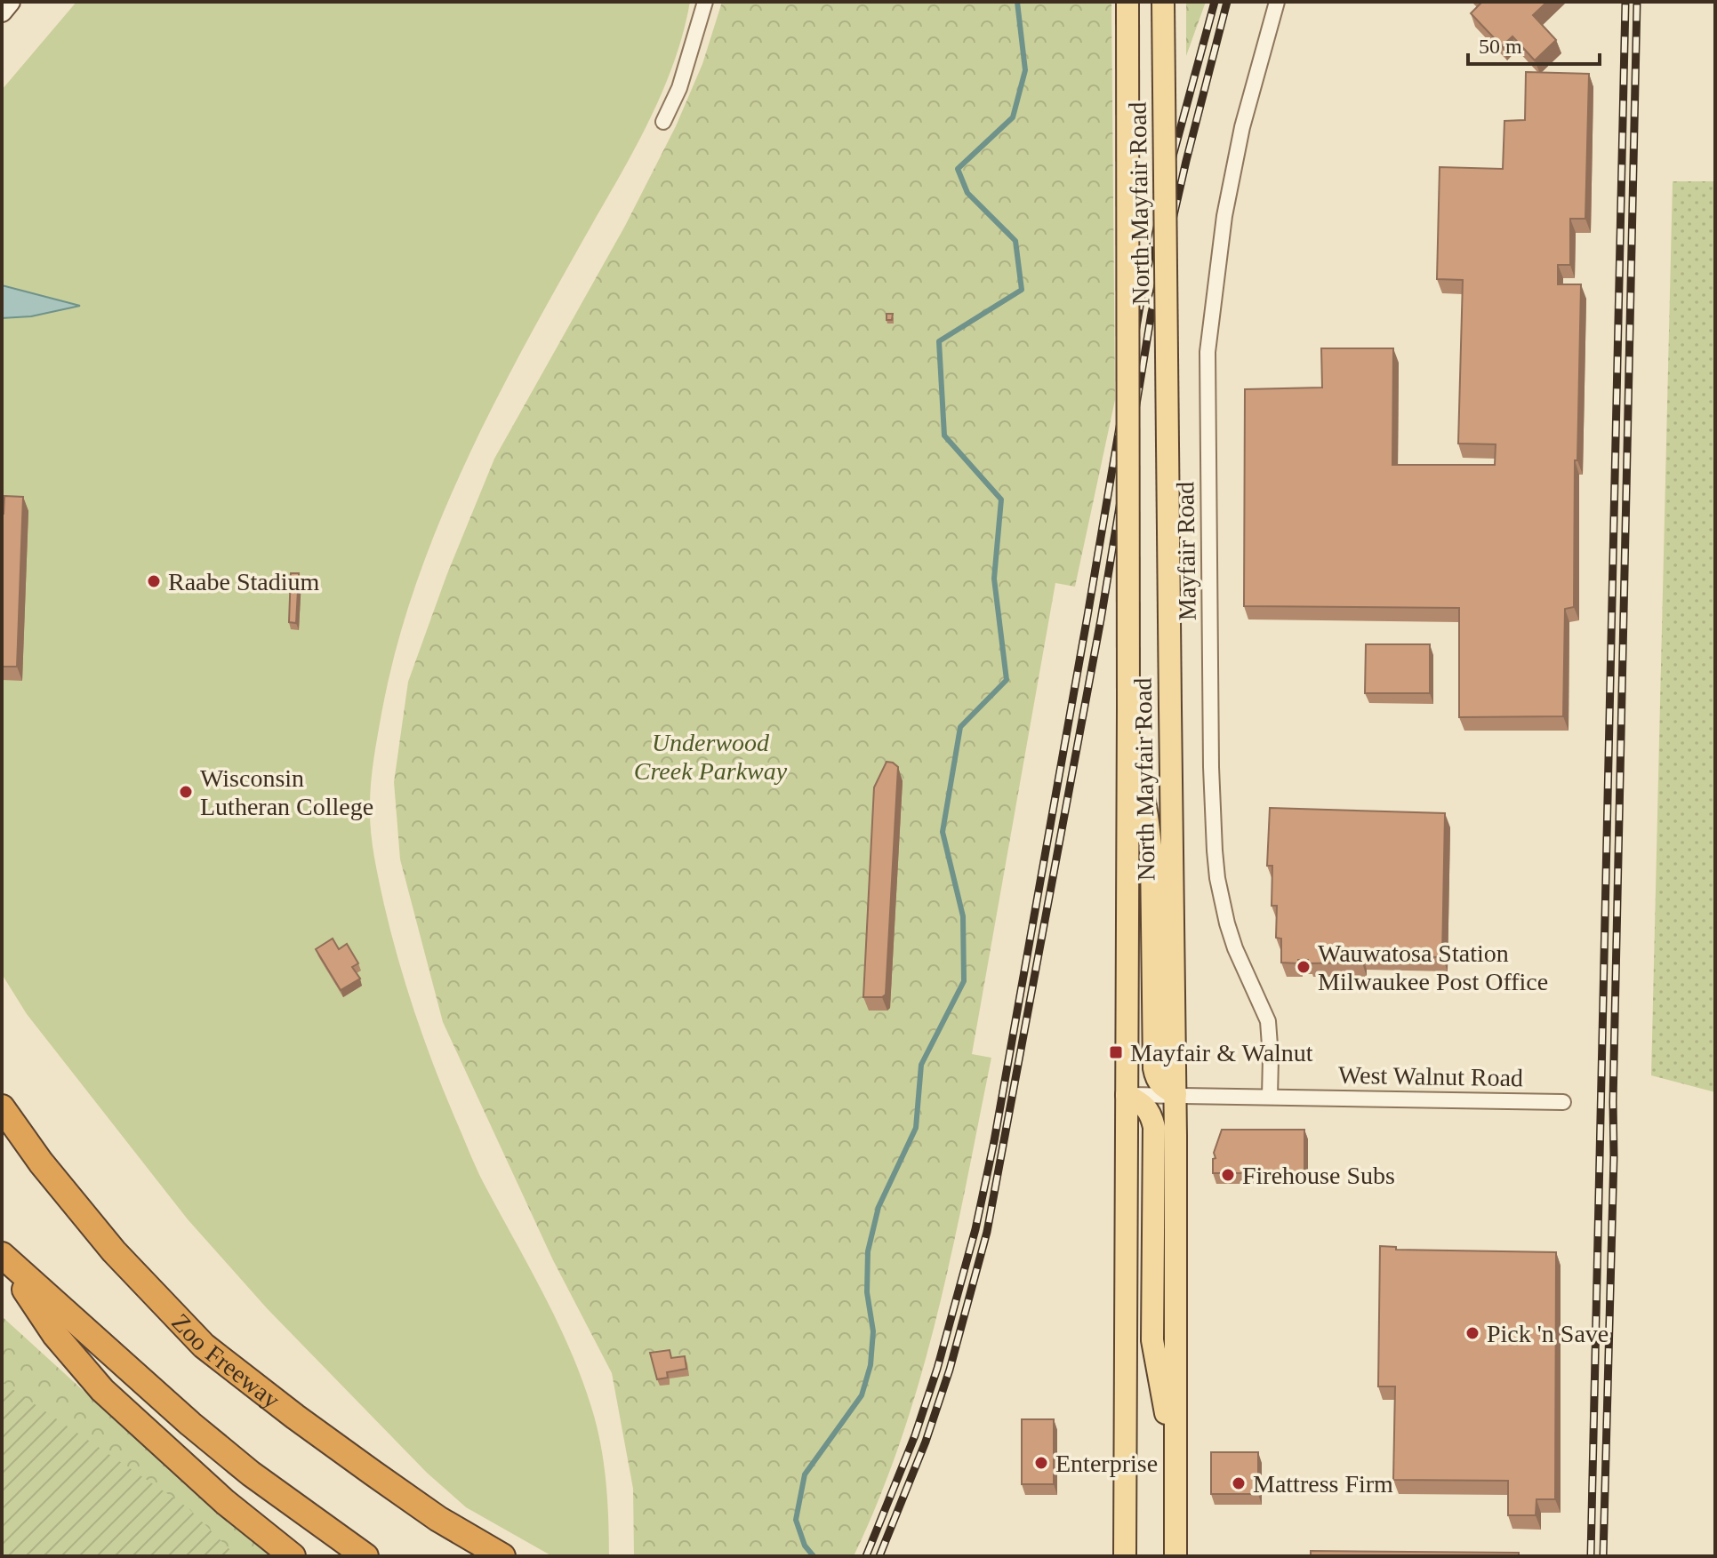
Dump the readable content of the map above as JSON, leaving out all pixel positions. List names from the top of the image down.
{
  "streets": {
    "highway": ["Zoo Freeway"],
    "main road": ["North Mayfair Road"],
    "street": ["Mayfair Road", "West Walnut Road"]
  },
  "crossings": [
    ["North Mayfair Road", "West Walnut Road"],
    ["Mayfair Road", "West Walnut Road"]
  ],
  "parks": ["Underwood Creek Parkway"],
  "places": {
    "other": [
      "Raabe Stadium",
      "Wisconsin Lutheran College",
      "Wauwatosa Station Milwaukee Post Office",
      "Firehouse Subs",
      "Pick 'n Save",
      "Enterprise",
      "Mattress Firm"
    ],
    "transit": ["Mayfair & Walnut"]
  },
  "scale_bar": "50 m"
}
